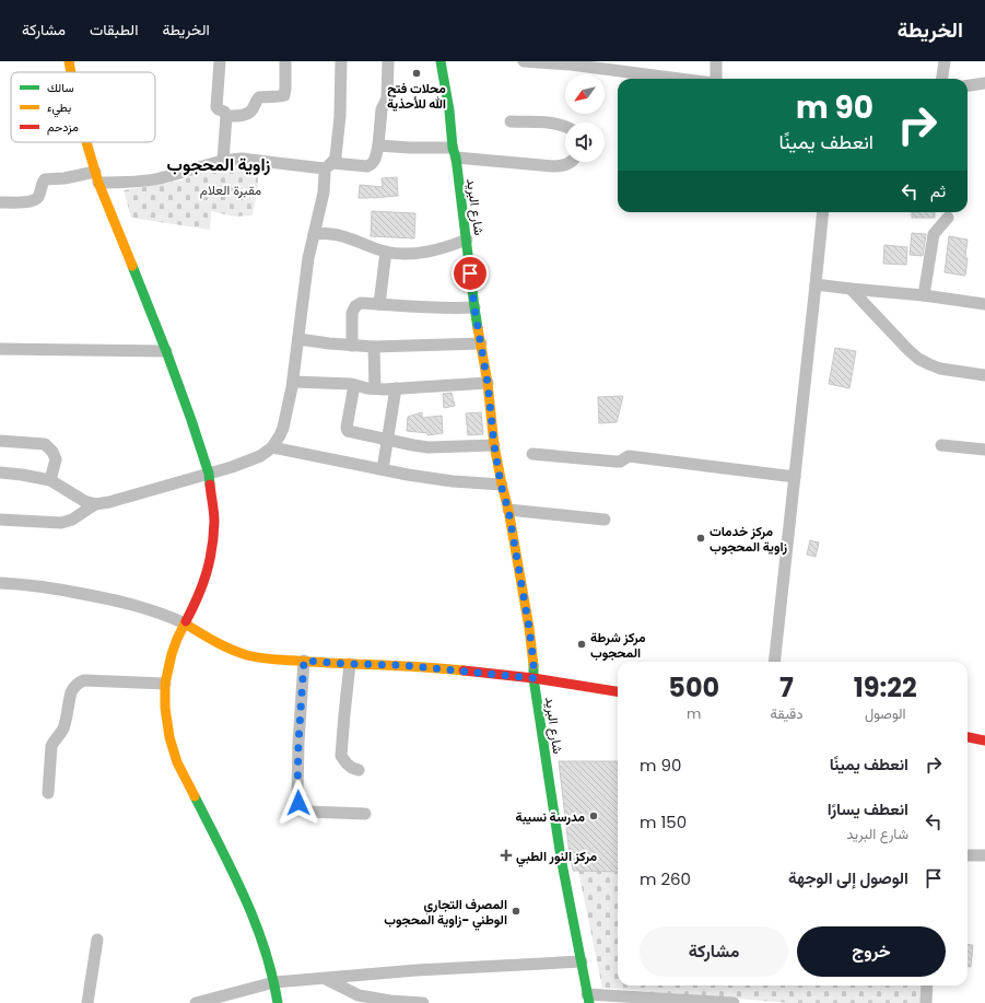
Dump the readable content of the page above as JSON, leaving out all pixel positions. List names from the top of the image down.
{
  "streets": {
    "street": ["شارع البريد"]
  },
  "districts": ["زاوية المحجوب"],
  "parks": ["مقبرة العلام"],
  "places": {
    "other": [
      "محلات فتح الله للأحذية",
      "مركز خدمات زاوية المحجوب",
      "مركز شرطة المحجوب",
      "مدرسة نسيبة",
      "المصرف التجاري الوطني -زاوية المحجوب"
    ],
    "health": ["مركز النور الطبي"]
  },
  "legend": ["سالك", "بطيء", "مزدحم"],
  "north": "bottom left",
  "page": {
    "header": "الخريطة",
    "nav": ["الخريطة", "الطبقات", "مشاركة"],
    "turn": ["90 m", "انعطف يمينًا"],
    "then": "ثم",
    "eta": [
      "19:22",
      "الوصول",
      "7",
      "دقيقة",
      "500",
      "m"
    ],
    "list": [
      {
        "name": "انعطف يمينًا",
        "value": "90 m"
      },
      {
        "name": "انعطف يسارًا",
        "note": "شارع البريد",
        "value": "150 m"
      },
      {
        "name": "الوصول إلى الوجهة",
        "value": "260 m"
      }
    ],
    "buttons": ["خروج", "مشاركة"]
  }
}
